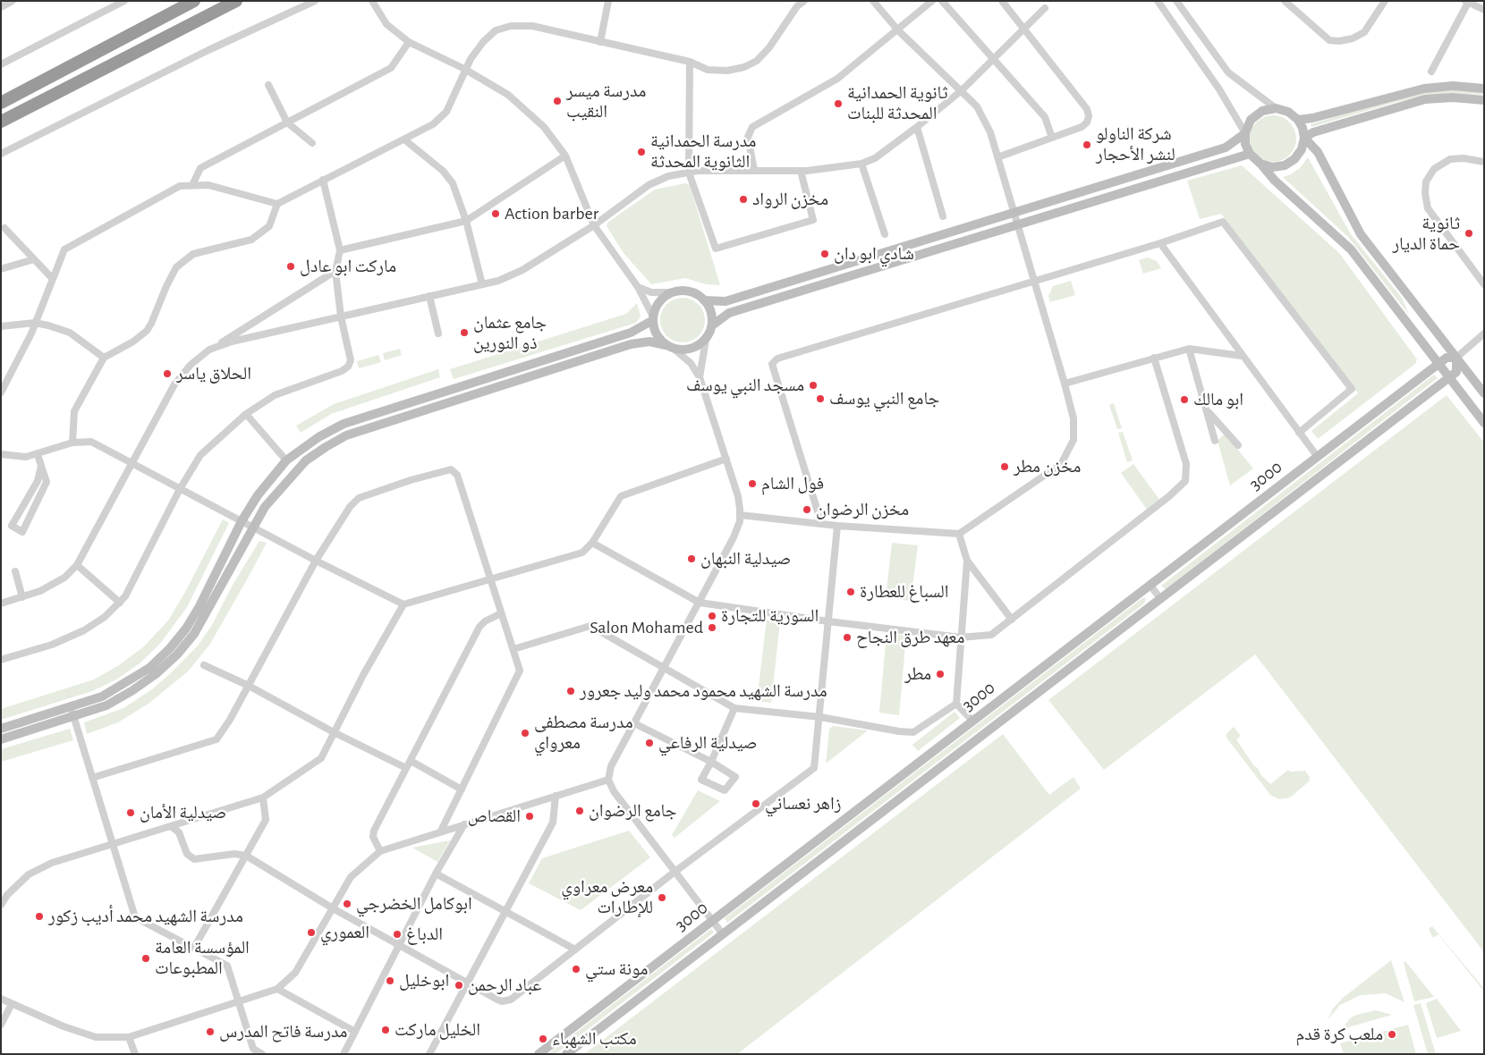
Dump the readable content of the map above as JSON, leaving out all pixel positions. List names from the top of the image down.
{
  "streets": {
    "street": ["3000"]
  },
  "places": [
    "مدرسة ميسر النقيب",
    "ثانوية الحمدانية المحدثة للبنات",
    "شركة الناولو لنشر الأحجار",
    "مدرسة الحمدانية الثانوية المحدثة",
    "مخزن الرواد",
    "Action barber",
    "ثانوية حماة الديار",
    "شادي ابو دان",
    "ماركت ابو عادل",
    "جامع عثمان ذو النورين",
    "الحلاق ياسر",
    "مسجد النبي يوسف",
    "جامع النبي يوسف",
    "ابو مالك",
    "مخزن مطر",
    "فول الشام",
    "مخزن الرضوان",
    "صيدلية النبهان",
    "السباغ للعطارة",
    "السورية للتجارة",
    "Salon Mohamed",
    "معهد طرق النجاح",
    "مطر",
    "مدرسة الشهيد محمود محمد وليد جعرور",
    "مدرسة مصطفى معرواي",
    "صيدلية الرفاعي",
    "زاهر نعساني",
    "جامع الرضوان",
    "صيدلية الأمان",
    "القصاص",
    "معرض معراوي للإطارات",
    "ابوكامل الخضرجي",
    "مدرسة الشهيد محمد أديب زكور",
    "العموري",
    "الدباغ",
    "المؤسسة العامة المطبوعات",
    "مونة ستي",
    "ابوخليل",
    "عباد الرحمن",
    "الخليل ماركت",
    "مدرسة فاتح المدرس",
    "ملعب كرة قدم",
    "مكتب الشهباء"
  ]
}
